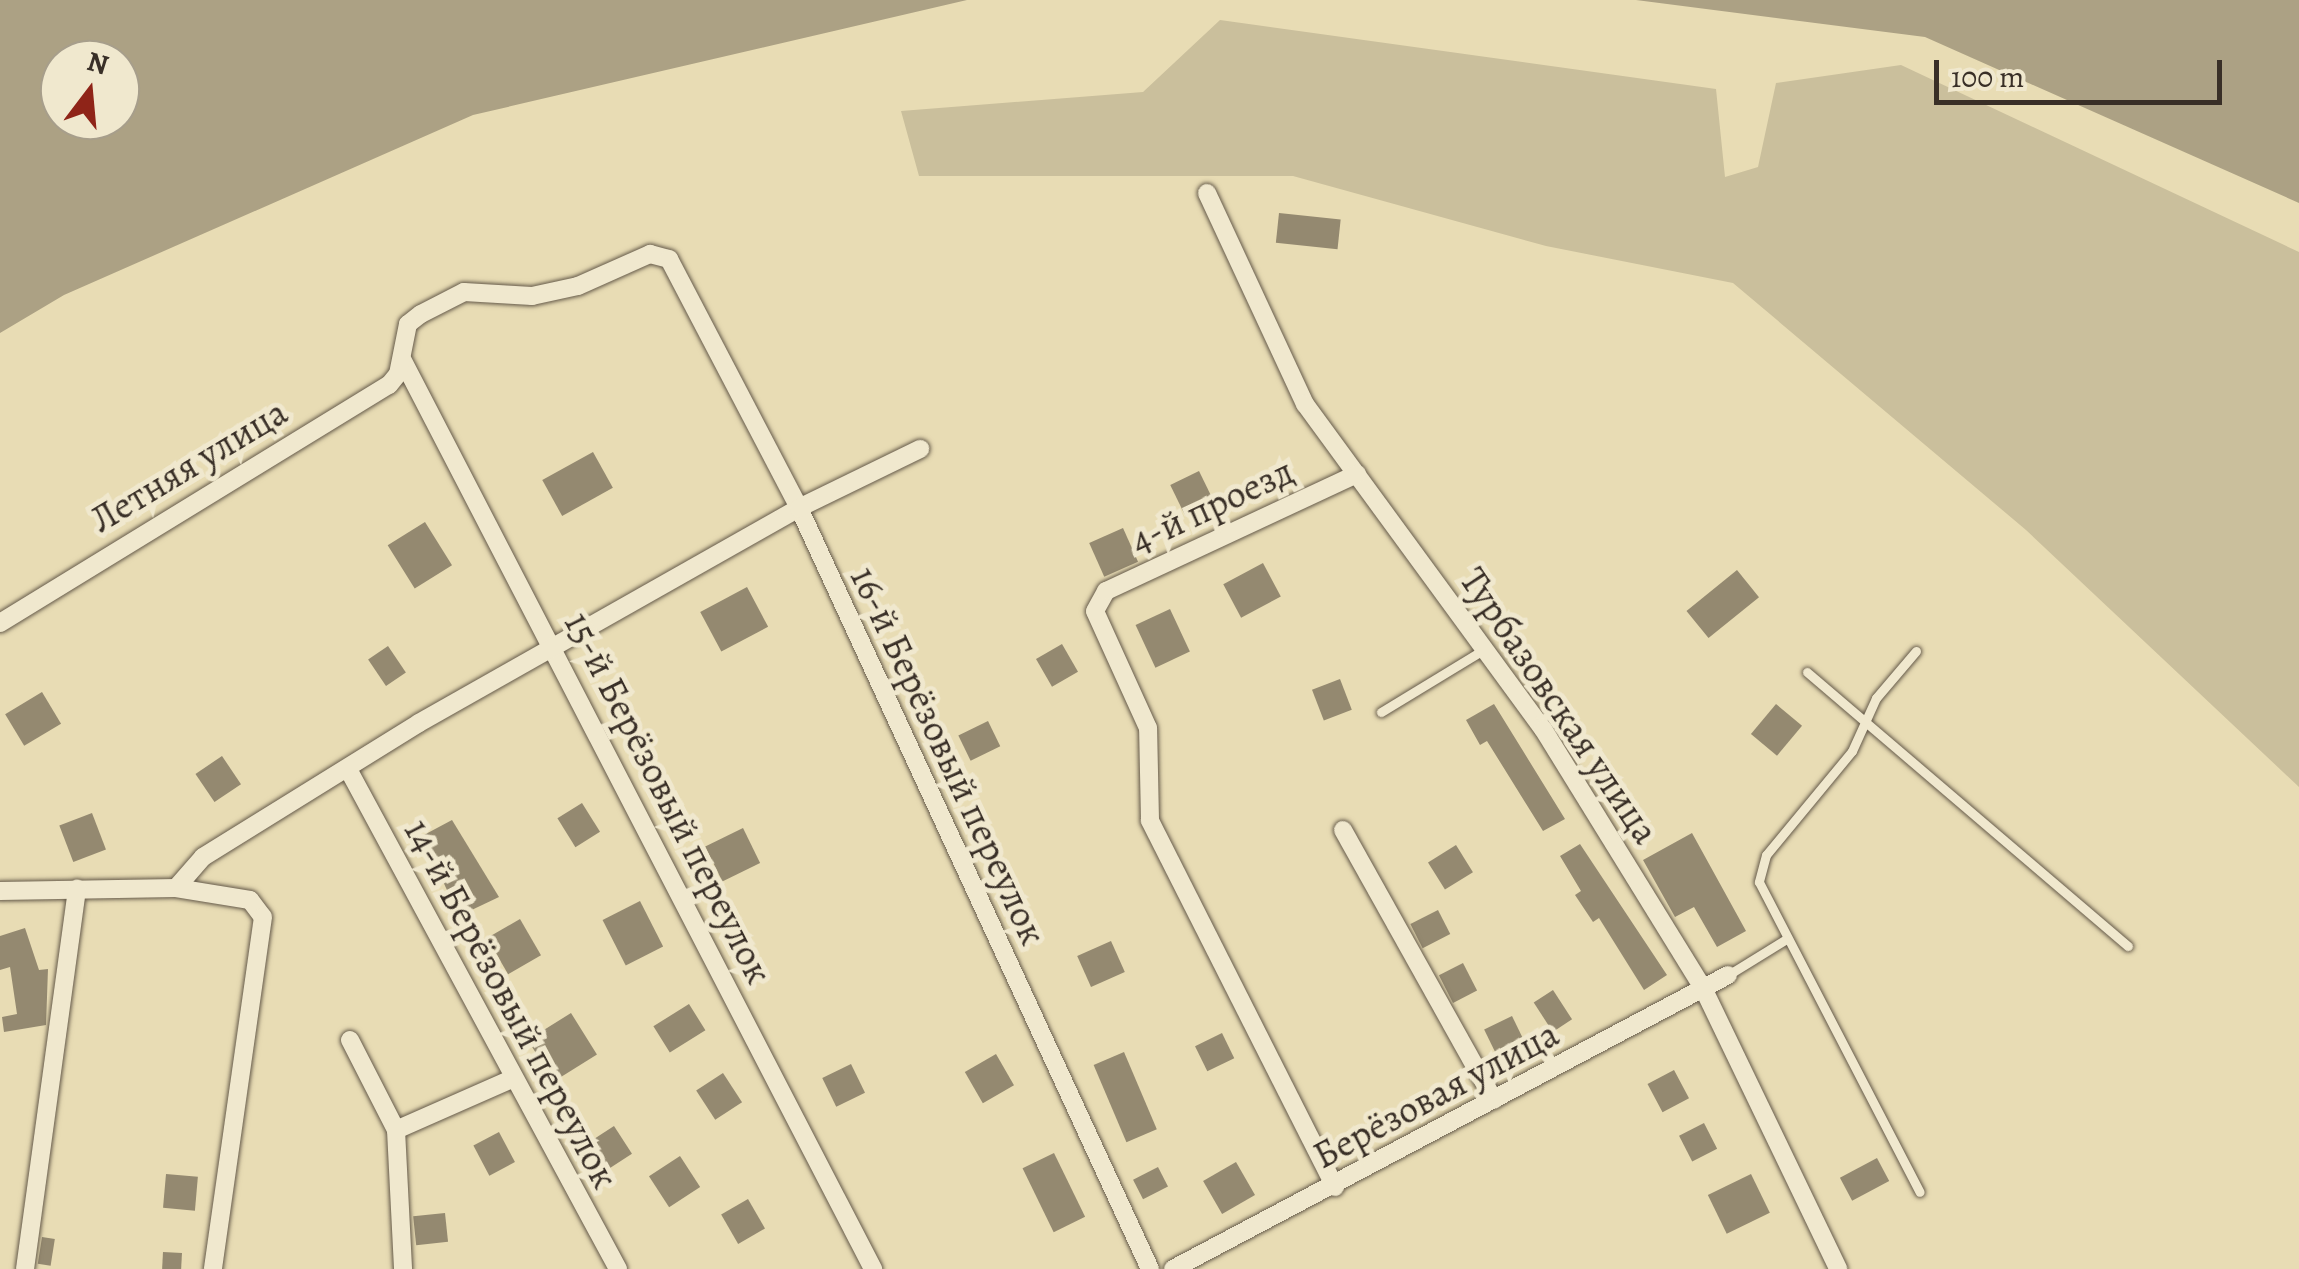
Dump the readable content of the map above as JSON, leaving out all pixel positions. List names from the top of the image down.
{
  "streets": {
    "street": [
      "Летняя улица",
      "4-й проезд",
      "Турбазовская улица",
      "16-й Берёзовый переулок",
      "15-й Берёзовый переулок",
      "14-й Берёзовый переулок",
      "Берёзовая улица"
    ]
  },
  "crossings": [
    ["Летняя улица", "16-й Берёзовый переулок"],
    ["Летняя улица", "15-й Берёзовый переулок"],
    ["4-й проезд", "Турбазовская улица"],
    ["4-й проезд", "Берёзовая улица"],
    ["Турбазовская улица", "Берёзовая улица"]
  ],
  "scale_bar": "100 m",
  "north": "top"
}
